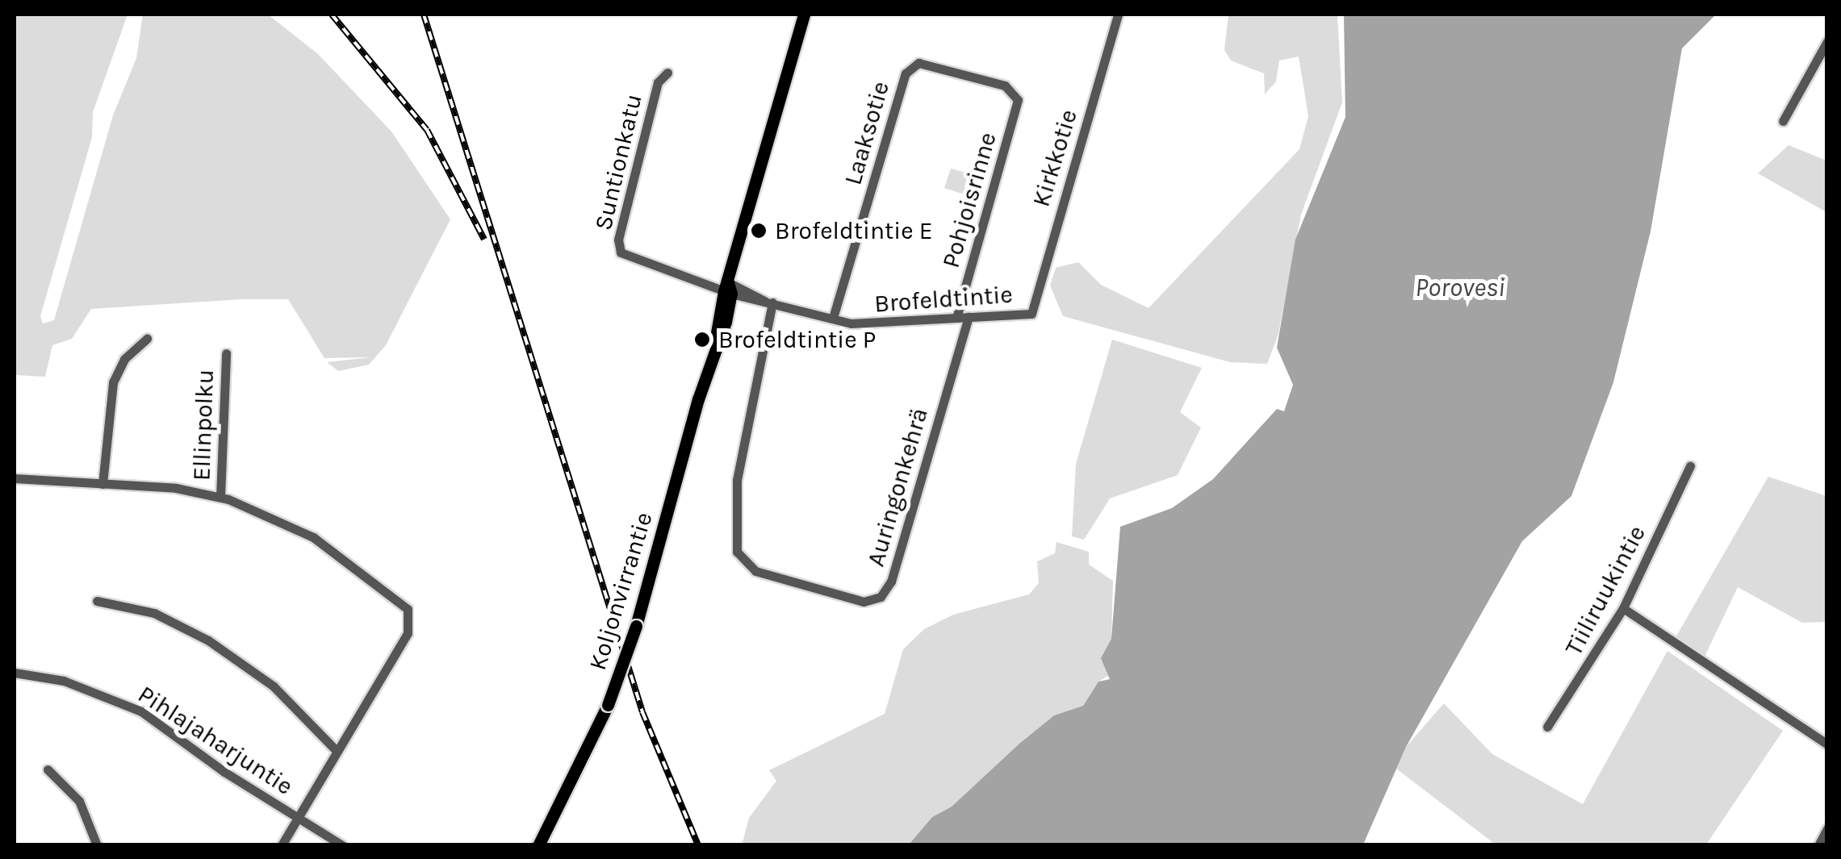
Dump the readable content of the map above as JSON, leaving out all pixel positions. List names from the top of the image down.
{
  "streets": {
    "main road": ["Koljonvirrantie"],
    "street": [
      "Laaksotie",
      "Kirkkotie",
      "Suntionkatu",
      "Pohjoisrinne",
      "Brofeldtintie",
      "Ellinpolku",
      "Auringonkehrä",
      "Tiiliruukintie",
      "Pihlajaharjuntie"
    ]
  },
  "crossings": [
    ["Laaksotie", "Pohjoisrinne"],
    ["Laaksotie", "Brofeldtintie"],
    ["Kirkkotie", "Brofeldtintie"],
    ["Suntionkatu", "Brofeldtintie"],
    ["Suntionkatu", "Koljonvirrantie"],
    ["Pohjoisrinne", "Brofeldtintie"],
    ["Brofeldtintie", "Auringonkehrä"],
    ["Brofeldtintie", "Koljonvirrantie"]
  ],
  "water": ["Porovesi"],
  "places": ["Brofeldtintie E", "Brofeldtintie P"]
}
